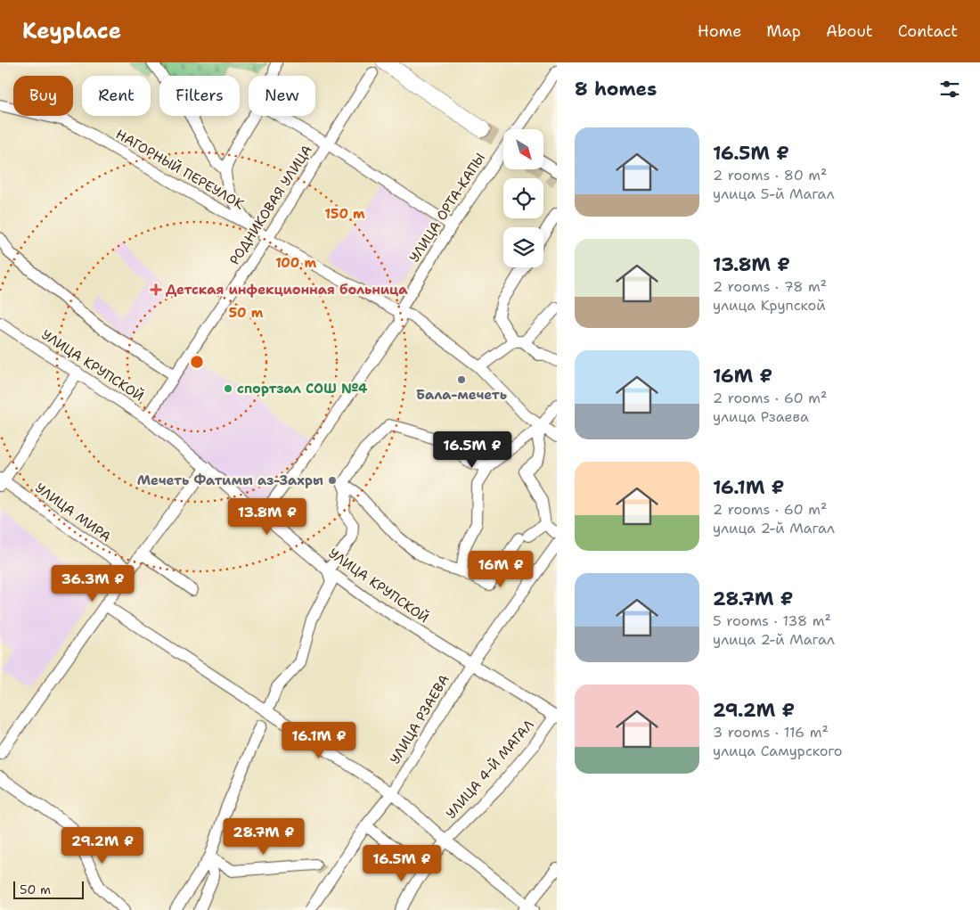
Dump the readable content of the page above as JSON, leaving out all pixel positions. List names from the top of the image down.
{
  "streets": {
    "street": [
      "НАГОРНЫЙ ПЕРЕУЛОК",
      "РОДНИКОВАЯ УЛИЦА",
      "УЛИЦА ОРТА-КАПЫ",
      "УЛИЦА КРУПСКОЙ",
      "УЛИЦА МИРА",
      "УЛИЦА РЗАЕВА",
      "УЛИЦА 4-Й МАГАЛ"
    ]
  },
  "crossings": [
    ["НАГОРНЫЙ ПЕРЕУЛОК", "РОДНИКОВАЯ УЛИЦА"],
    ["НАГОРНЫЙ ПЕРЕУЛОК", "УЛИЦА ОРТА-КАПЫ"],
    ["РОДНИКОВАЯ УЛИЦА", "УЛИЦА КРУПСКОЙ"],
    ["УЛИЦА ОРТА-КАПЫ", "УЛИЦА КРУПСКОЙ"],
    ["УЛИЦА КРУПСКОЙ", "УЛИЦА РЗАЕВА"],
    ["УЛИЦА КРУПСКОЙ", "УЛИЦА 4-Й МАГАЛ"]
  ],
  "places": {
    "health": ["Детская инфекционная больница"],
    "other": ["Бала-мечеть", "спортзал СОШ №4", "Мечеть Фатимы аз-Захры"]
  },
  "scale_bar": "50 m",
  "north": "bottom right",
  "page": {
    "header": "Keyplace",
    "nav": [
      "Home",
      "Map",
      "About",
      "Contact"
    ],
    "heading": "8 homes",
    "chip": [
      "Buy",
      "Rent",
      "Filters",
      "New"
    ],
    "list": [
      {
        "name": "16.5M ₽",
        "note": "2 rooms · 80 m² · улица 5-й Магал"
      },
      {
        "name": "13.8M ₽",
        "note": "2 rooms · 78 m² · улица Крупской"
      },
      {
        "name": "16M ₽",
        "note": "2 rooms · 60 m² · улица Рзаева"
      },
      {
        "name": "16.1M ₽",
        "note": "2 rooms · 60 m² · улица 2-й Магал"
      },
      {
        "name": "28.7M ₽",
        "note": "5 rooms · 138 m² · улица 2-й Магал"
      },
      {
        "name": "29.2M ₽",
        "note": "3 rooms · 116 m² · улица Самурского"
      }
    ],
    "price": [
      "16.5M ₽",
      "13.8M ₽",
      "16M ₽",
      "36.3M ₽",
      "16.1M ₽",
      "28.7M ₽",
      "29.2M ₽",
      "16.5M ₽"
    ],
    "scale": "50 m"
  },
  "rings": ["150 m", "100 m", "50 m"]
}
